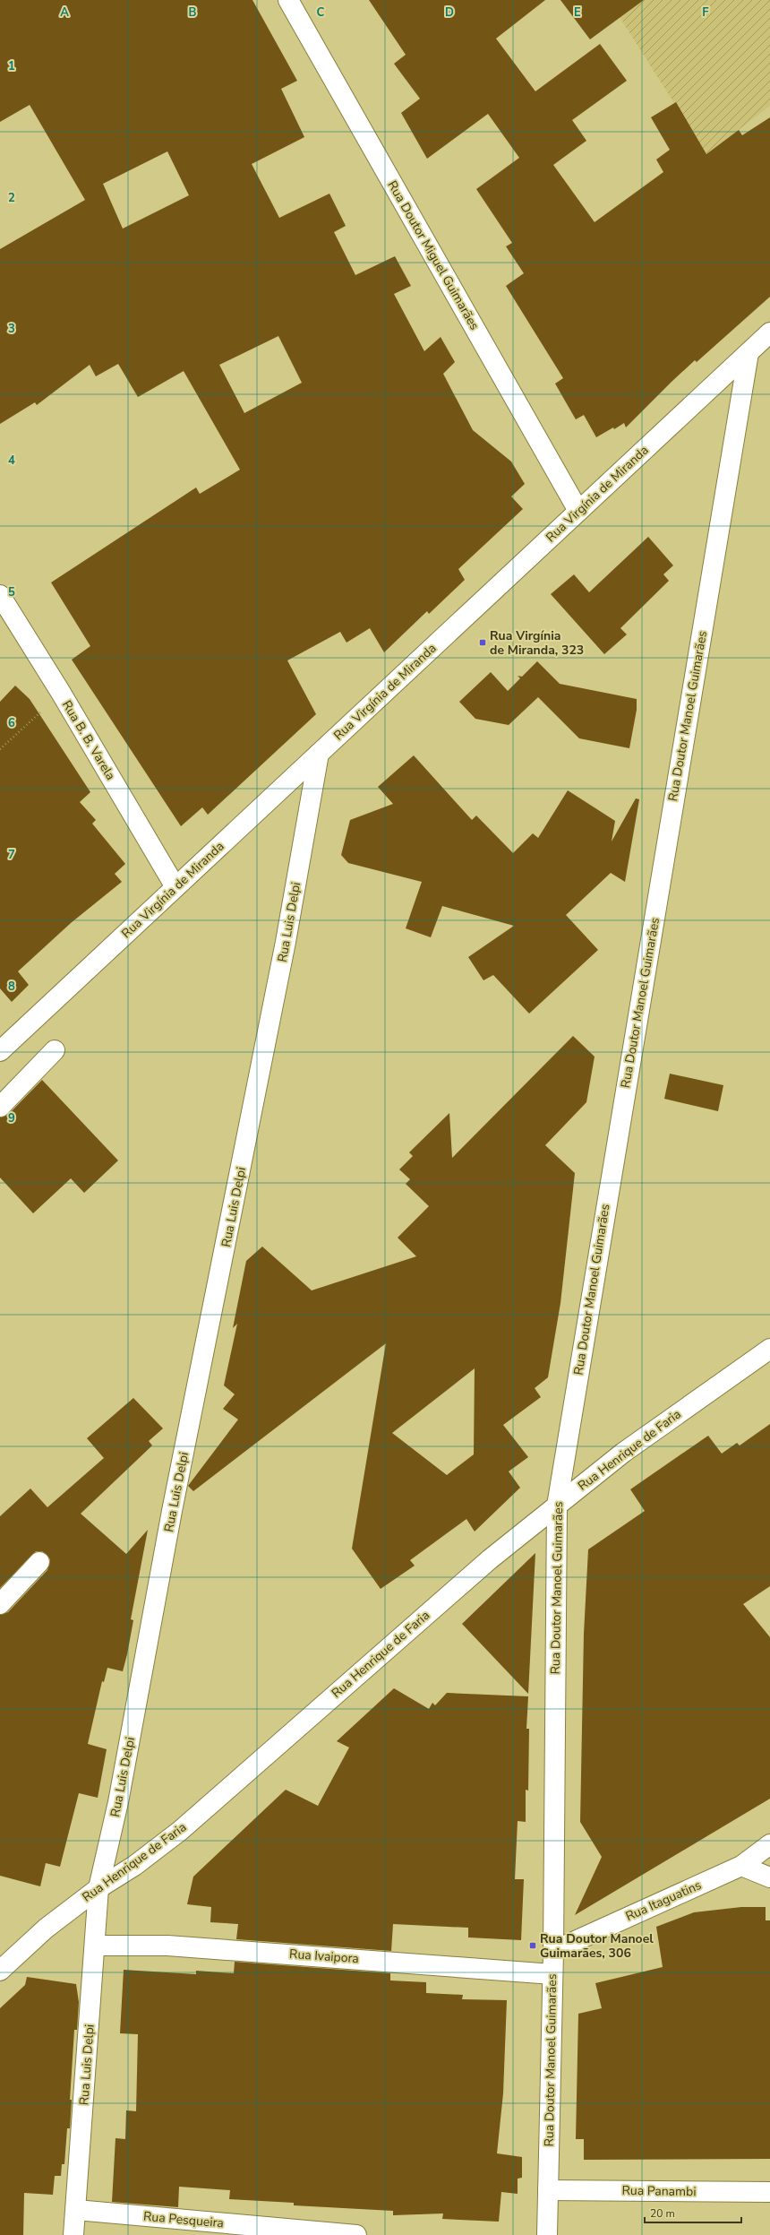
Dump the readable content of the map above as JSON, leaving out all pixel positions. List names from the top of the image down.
{
  "streets": {
    "street": [
      "Rua Doutor Miguel Guimarães",
      "Rua Virgínia de Miranda",
      "Rua Doutor Manoel Guimarães",
      "Rua B. B. Varela",
      "Rua Luis Delpi",
      "Rua Henrique de Faria",
      "Rua Itaguatins",
      "Rua Ivaipora",
      "Rua Panambi",
      "Rua Pesqueira"
    ]
  },
  "crossings": [
    ["Rua Doutor Miguel Guimarães", "Rua Virgínia de Miranda"],
    ["Rua Virgínia de Miranda", "Rua Doutor Manoel Guimarães"],
    ["Rua Virgínia de Miranda", "Rua B. B. Varela"],
    ["Rua Virgínia de Miranda", "Rua Luis Delpi"],
    ["Rua Doutor Manoel Guimarães", "Rua Henrique de Faria"],
    ["Rua Doutor Manoel Guimarães", "Rua Itaguatins"],
    ["Rua Doutor Manoel Guimarães", "Rua Ivaipora"],
    ["Rua Doutor Manoel Guimarães", "Rua Panambi"],
    ["Rua Luis Delpi", "Rua Henrique de Faria"],
    ["Rua Luis Delpi", "Rua Ivaipora"],
    ["Rua Luis Delpi", "Rua Pesqueira"]
  ],
  "places": {
    "transit": ["Rua Virgínia de Miranda, 323", "Rua Doutor Manoel Guimarães, 306"]
  },
  "scale_bar": "20 m",
  "grid": {
    "columns": [
      "A",
      "B",
      "C",
      "D",
      "E",
      "F"
    ],
    "rows": [
      "1",
      "2",
      "3",
      "4",
      "5",
      "6",
      "7",
      "8",
      "9"
    ]
  }
}
